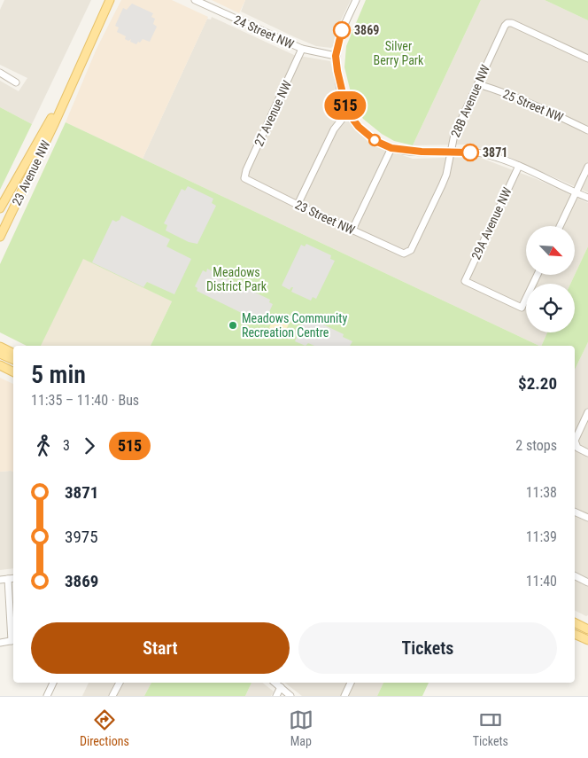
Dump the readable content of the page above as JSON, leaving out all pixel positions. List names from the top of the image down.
{
  "streets": {
    "main road": ["23 Avenue NW"],
    "street": [
      "24 Street NW",
      "28B Avenue NW",
      "25 Street NW",
      "27 Avenue NW",
      "23 Street NW",
      "29A Avenue NW"
    ]
  },
  "crossings": [
    ["24 Street NW", "27 Avenue NW"],
    ["28B Avenue NW", "25 Street NW"],
    ["28B Avenue NW", "23 Street NW"],
    ["27 Avenue NW", "23 Street NW"]
  ],
  "parks": ["Silver Berry Park", "Meadows District Park"],
  "places": ["3869", "3871", "Meadows Community Recreation Centre"],
  "lines": ["bus line 515"],
  "north": "bottom right",
  "page": {
    "on_map": "515",
    "heading": ["5 min", "11:35 – 11:40 · Bus", "$2.20"],
    "legs": ["3", "515", "2 stops"],
    "list": [
      {
        "name": "3871",
        "value": "11:38"
      },
      {
        "name": "3975",
        "value": "11:39"
      },
      {
        "name": "3869",
        "value": "11:40"
      }
    ],
    "buttons": ["Start", "Tickets"],
    "tabs": ["Directions", "Map", "Tickets"]
  }
}
